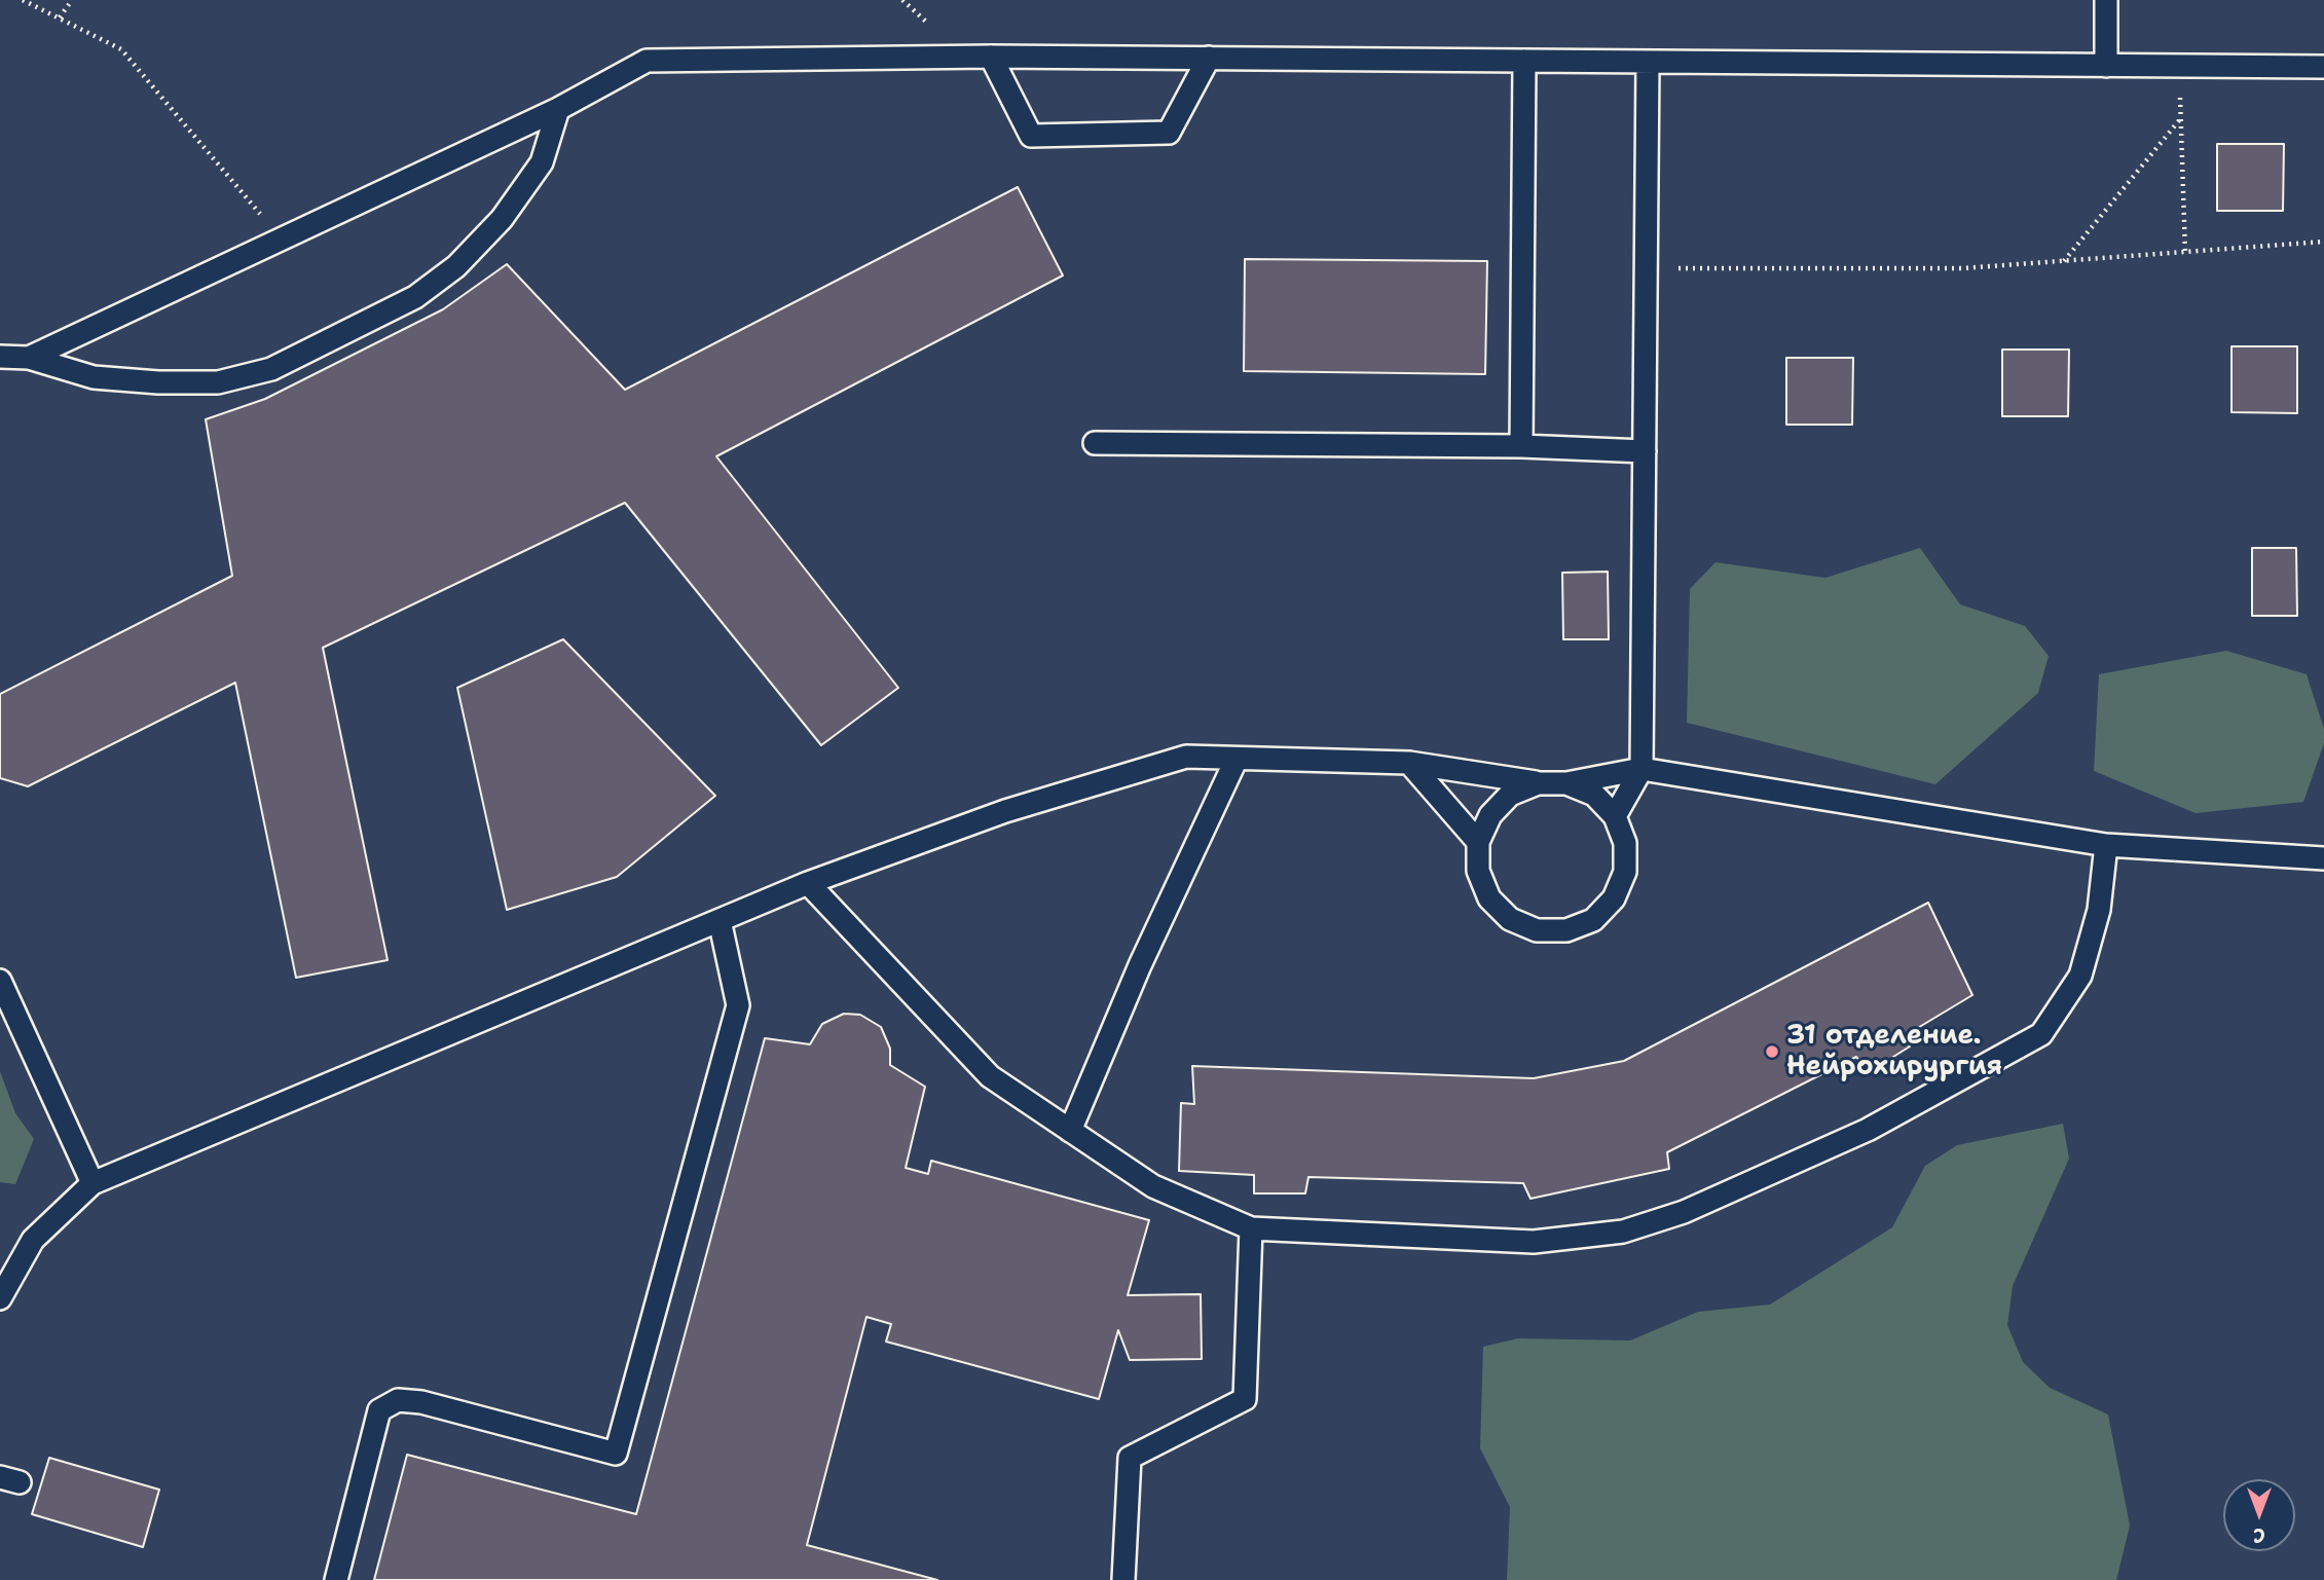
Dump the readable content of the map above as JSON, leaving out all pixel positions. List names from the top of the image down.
{
  "places": ["31 отделение. Нейрохирургия"],
  "north": "bottom"
}
